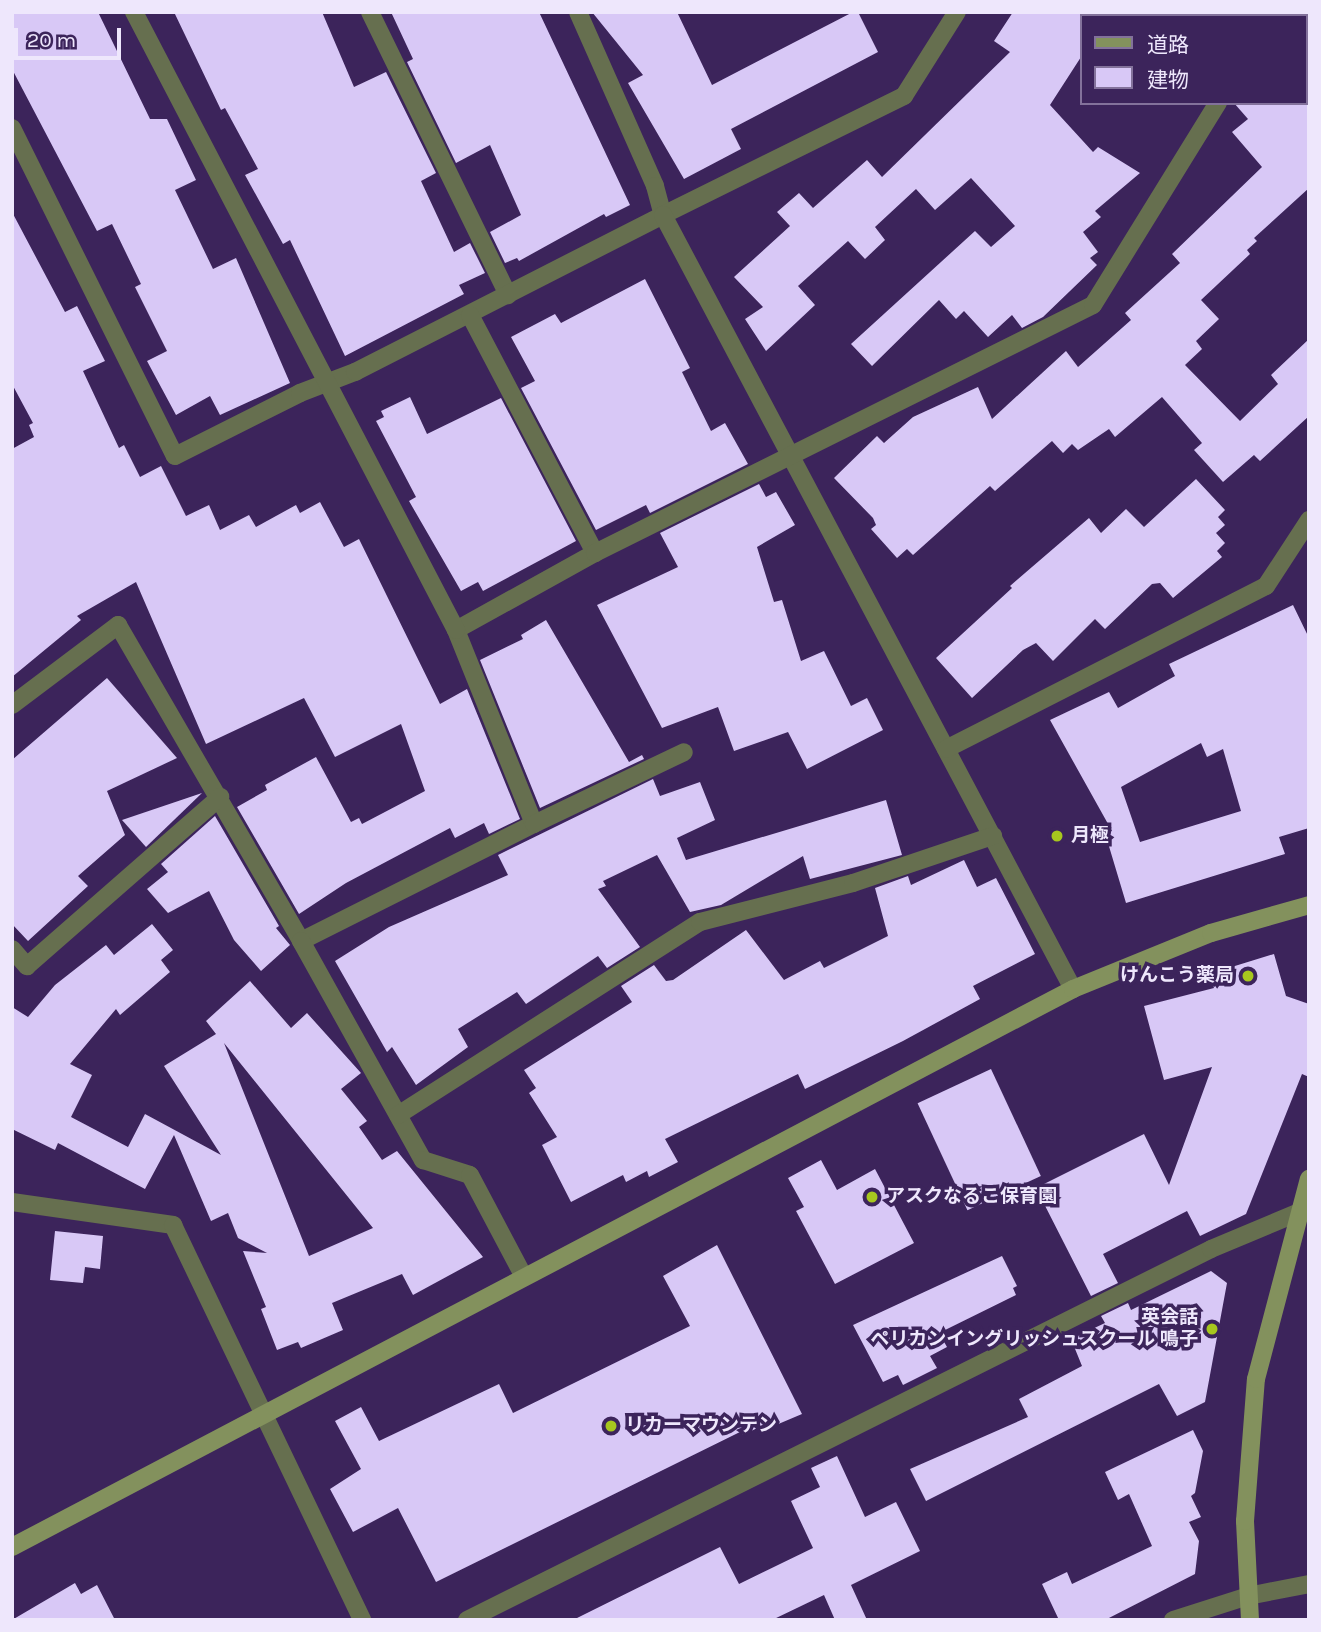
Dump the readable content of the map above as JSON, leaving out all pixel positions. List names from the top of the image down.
{
  "places": [
    "月極",
    "けんこう薬局",
    "アスクなるこ保育園",
    "英会話 ペリカンイングリッシュスクール 鳴子",
    "リカーマウンテン"
  ],
  "legend": ["道路", "建物"],
  "scale_bar": "20 m"
}
